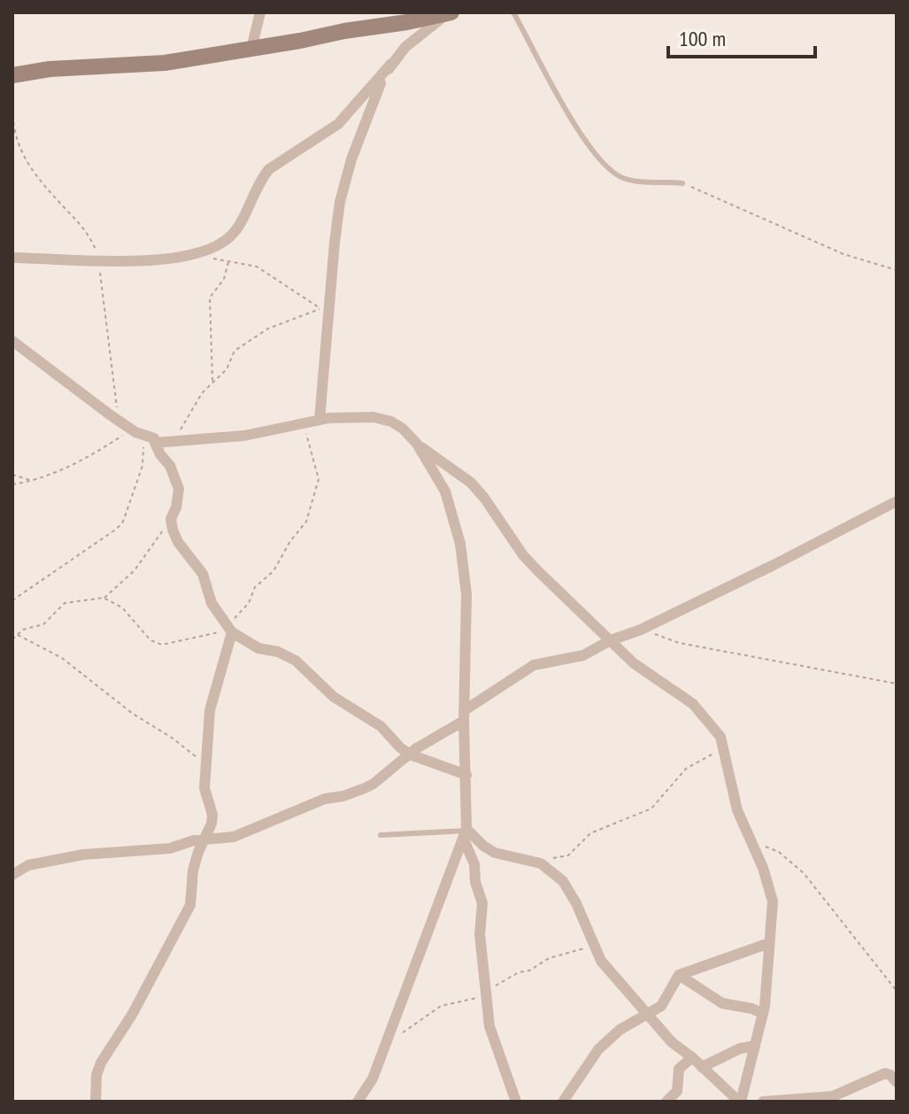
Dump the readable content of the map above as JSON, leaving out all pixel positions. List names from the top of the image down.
{
  "scale_bar": "100 m"
}
